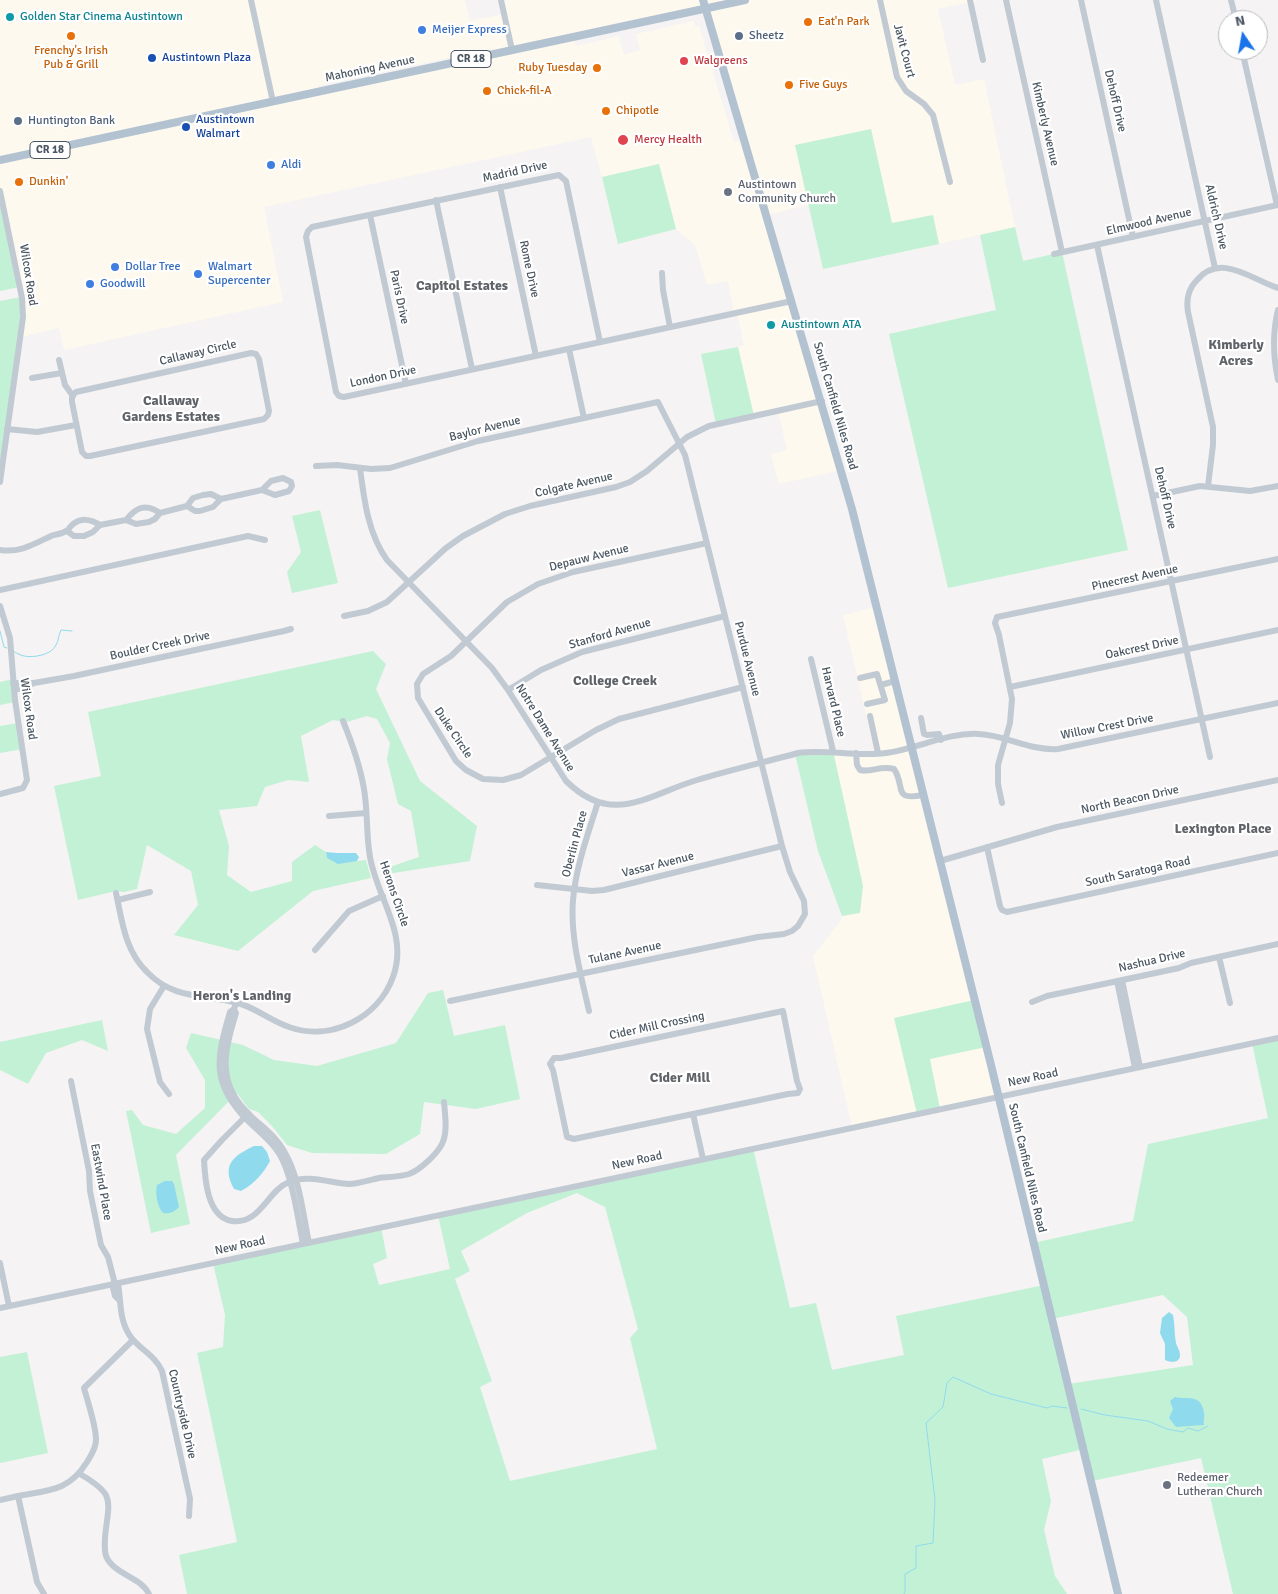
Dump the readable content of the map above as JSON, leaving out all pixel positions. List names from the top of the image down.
{
  "streets": {
    "main road": ["CR 18", "Mahoning Avenue", "South Canfield Niles Road"],
    "street": [
      "Javit Court",
      "Dehoff Drive",
      "Kimberly Avenue",
      "Madrid Drive",
      "Aldrich Drive",
      "Elmwood Avenue",
      "Rome Drive",
      "Wilcox Road",
      "Paris Drive",
      "Callaway Circle",
      "London Drive",
      "Baylor Avenue",
      "Colgate Avenue",
      "Depauw Avenue",
      "Pinecrest Avenue",
      "Stanford Avenue",
      "Boulder Creek Drive",
      "Oakcrest Drive",
      "Purdue Avenue",
      "Harvard Place",
      "Willow Crest Drive",
      "Notre Dame Avenue",
      "Duke Circle",
      "North Beacon Drive",
      "Oberlin Place",
      "Vassar Avenue",
      "South Saratoga Road",
      "Herons Circle",
      "Tulane Avenue",
      "Nashua Drive",
      "Cider Mill Crossing",
      "New Road",
      "Eastwind Place",
      "Countryside Drive"
    ]
  },
  "crossings": [
    ["Mahoning Avenue", "South Canfield Niles Road"],
    ["Dehoff Drive", "Elmwood Avenue"],
    ["Dehoff Drive", "Pinecrest Avenue"],
    ["Dehoff Drive", "Oakcrest Drive"],
    ["Dehoff Drive", "Willow Crest Drive"],
    ["Kimberly Avenue", "Elmwood Avenue"],
    ["Madrid Drive", "Rome Drive"],
    ["Madrid Drive", "Paris Drive"],
    ["Madrid Drive", "London Drive"],
    ["Aldrich Drive", "Elmwood Avenue"],
    ["Rome Drive", "London Drive"],
    ["Wilcox Road", "Boulder Creek Drive"],
    ["Paris Drive", "London Drive"],
    ["London Drive", "South Canfield Niles Road"],
    ["South Canfield Niles Road", "Colgate Avenue"],
    ["South Canfield Niles Road", "Willow Crest Drive"],
    ["South Canfield Niles Road", "Notre Dame Avenue"],
    ["South Canfield Niles Road", "North Beacon Drive"],
    ["South Canfield Niles Road", "New Road"],
    ["Baylor Avenue", "Purdue Avenue"],
    ["Baylor Avenue", "Notre Dame Avenue"],
    ["Colgate Avenue", "Purdue Avenue"],
    ["Colgate Avenue", "Notre Dame Avenue"],
    ["Depauw Avenue", "Purdue Avenue"],
    ["Depauw Avenue", "Notre Dame Avenue"],
    ["Depauw Avenue", "Duke Circle"],
    ["Pinecrest Avenue", "Oakcrest Drive"],
    ["Stanford Avenue", "Purdue Avenue"],
    ["Stanford Avenue", "Notre Dame Avenue"],
    ["Purdue Avenue", "Notre Dame Avenue"],
    ["Purdue Avenue", "Vassar Avenue"],
    ["Purdue Avenue", "Tulane Avenue"],
    ["Harvard Place", "Notre Dame Avenue"],
    ["Willow Crest Drive", "Notre Dame Avenue"],
    ["Notre Dame Avenue", "Duke Circle"],
    ["Notre Dame Avenue", "Oberlin Place"],
    ["North Beacon Drive", "South Saratoga Road"],
    ["Oberlin Place", "Vassar Avenue"],
    ["Oberlin Place", "Tulane Avenue"],
    ["New Road", "Eastwind Place"],
    ["New Road", "Countryside Drive"],
    ["Eastwind Place", "Countryside Drive"]
  ],
  "districts": [
    "Capitol Estates",
    "Kimberly Acres",
    "Callaway Gardens Estates",
    "College Creek",
    "Lexington Place",
    "Heron's Landing",
    "Cider Mill"
  ],
  "places": [
    "Golden Star Cinema Austintown",
    "Eat'n Park",
    "Meijer Express",
    "Frenchy's Irish Pub & Grill",
    "Sheetz",
    "Austintown Plaza",
    "Walgreens",
    "Ruby Tuesday",
    "Five Guys",
    "Chick-fil-A",
    "Chipotle",
    "Huntington Bank",
    "Austintown Walmart",
    "Mercy Health",
    "Aldi",
    "Dunkin'",
    "Austintown Community Church",
    "Dollar Tree",
    "Walmart Supercenter",
    "Goodwill",
    "Austintown ATA",
    "Redeemer Lutheran Church"
  ],
  "north": "top"
}
